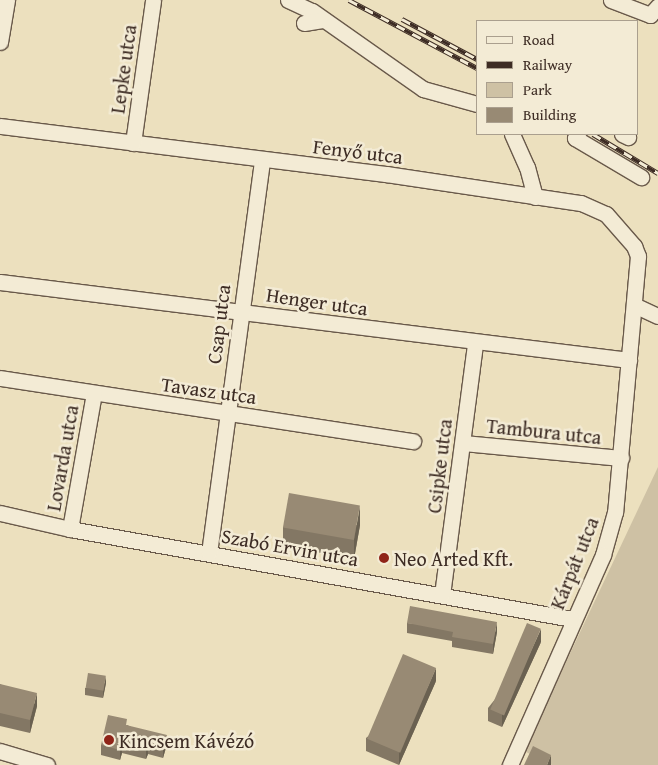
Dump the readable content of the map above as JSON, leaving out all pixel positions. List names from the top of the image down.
{
  "streets": {
    "street": [
      "Lepke utca",
      "Fenyő utca",
      "Henger utca",
      "Csap utca",
      "Tavasz utca",
      "Tambura utca",
      "Lovarda utca",
      "Csipke utca",
      "Szabó Ervin utca",
      "Kárpát utca"
    ]
  },
  "crossings": [
    ["Lepke utca", "Fenyő utca"],
    ["Fenyő utca", "Csap utca"],
    ["Fenyő utca", "Kárpát utca"],
    ["Henger utca", "Csap utca"],
    ["Henger utca", "Csipke utca"],
    ["Henger utca", "Kárpát utca"],
    ["Csap utca", "Tavasz utca"],
    ["Csap utca", "Szabó Ervin utca"],
    ["Tavasz utca", "Lovarda utca"],
    ["Tambura utca", "Csipke utca"],
    ["Tambura utca", "Kárpát utca"],
    ["Lovarda utca", "Szabó Ervin utca"],
    ["Csipke utca", "Szabó Ervin utca"],
    ["Szabó Ervin utca", "Kárpát utca"]
  ],
  "places": ["Neo Arted Kft.", "Kincsem Kávézó"],
  "legend": [
    "Road",
    "Railway",
    "Park",
    "Building"
  ]
}
